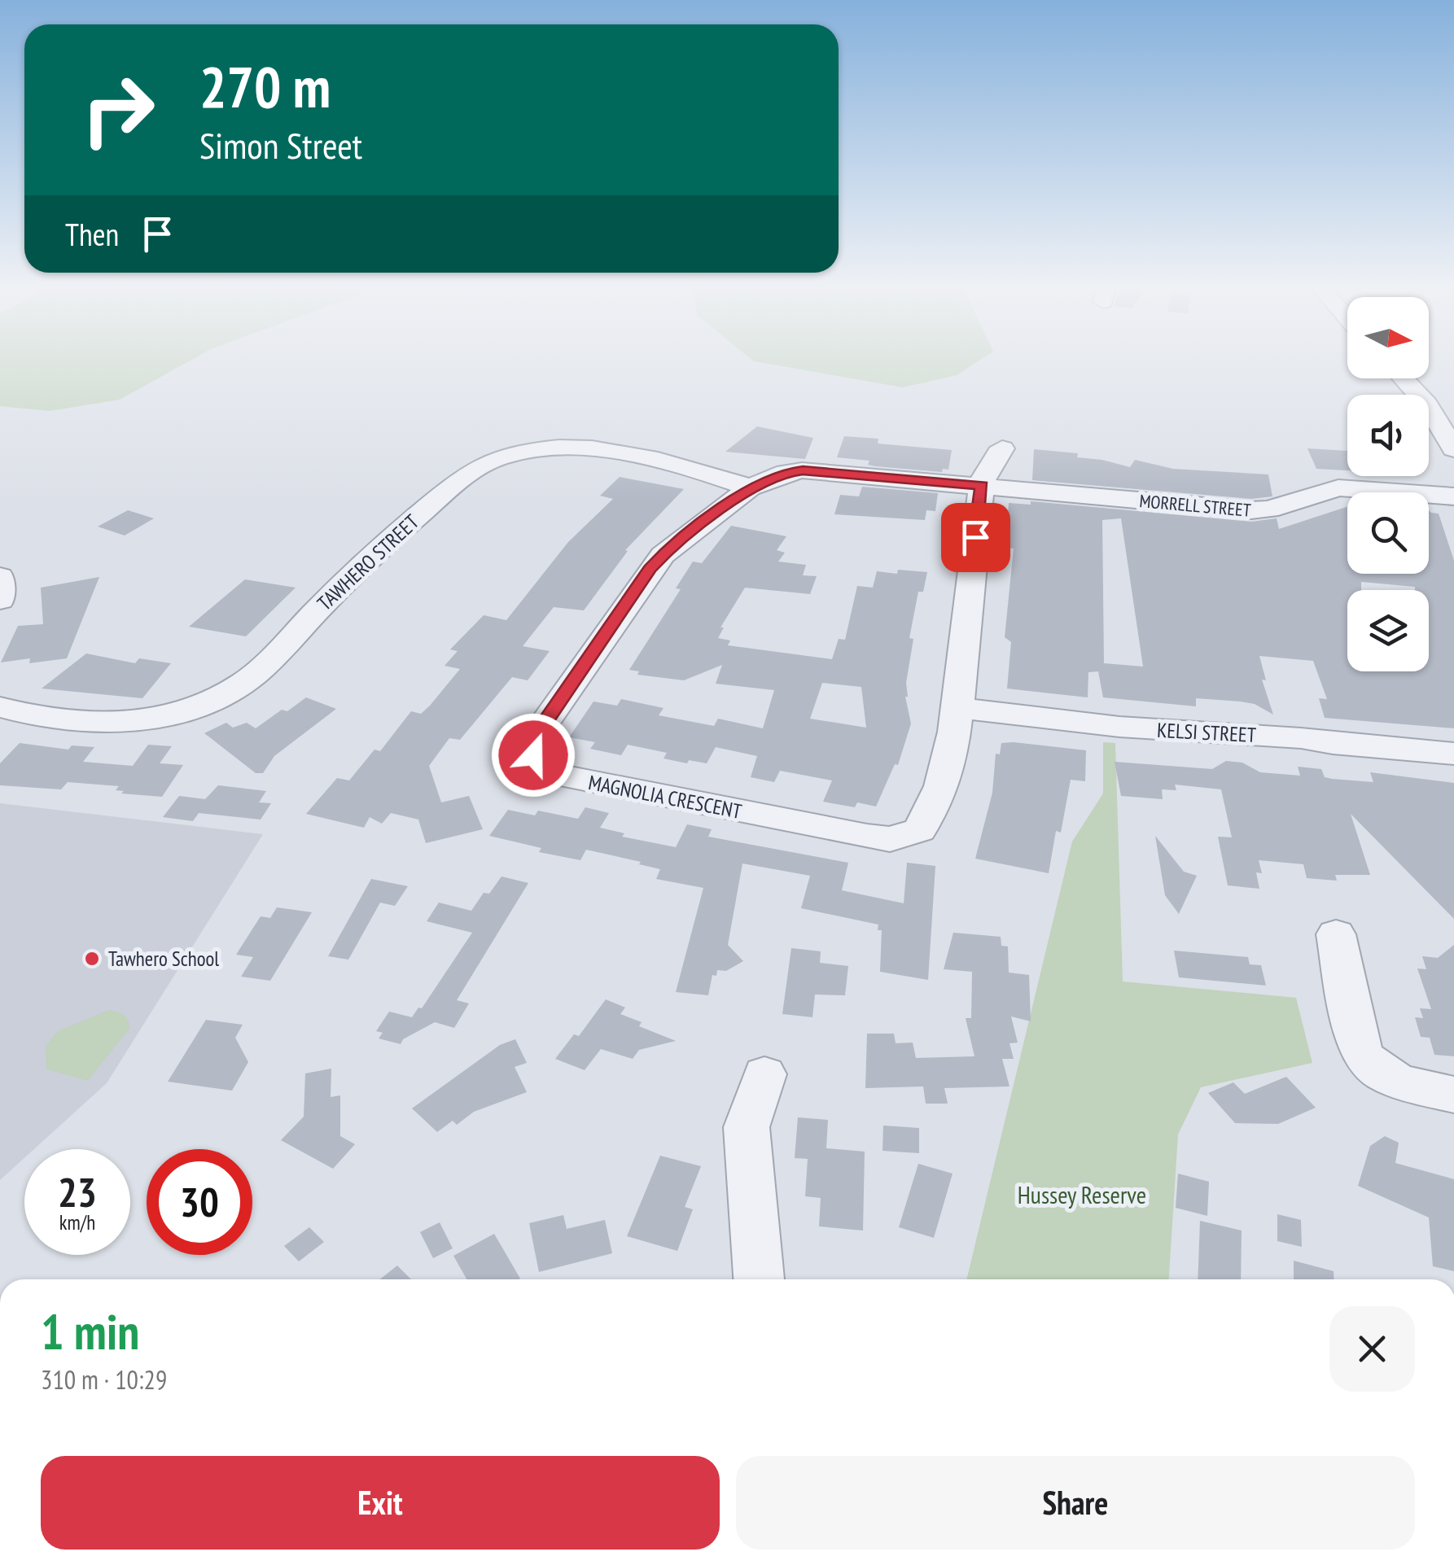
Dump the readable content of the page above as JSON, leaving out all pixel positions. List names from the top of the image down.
{
  "streets": {
    "street": [
      "MORRELL STREET",
      "TAWHERO STREET",
      "KELSI STREET",
      "MAGNOLIA CRESCENT"
    ]
  },
  "crossings": [
    ["MORRELL STREET", "MAGNOLIA CRESCENT"],
    ["TAWHERO STREET", "MAGNOLIA CRESCENT"],
    ["KELSI STREET", "MAGNOLIA CRESCENT"]
  ],
  "parks": ["Hussey Reserve"],
  "places": ["Tawhero School"],
  "north": "right",
  "page": {
    "turn": ["270 m", "Simon Street"],
    "then": "Then",
    "speed": "23 km/h",
    "limit": "30",
    "heading": ["1 min", "310 m · 10:29"],
    "buttons": ["Exit", "Share"]
  }
}
